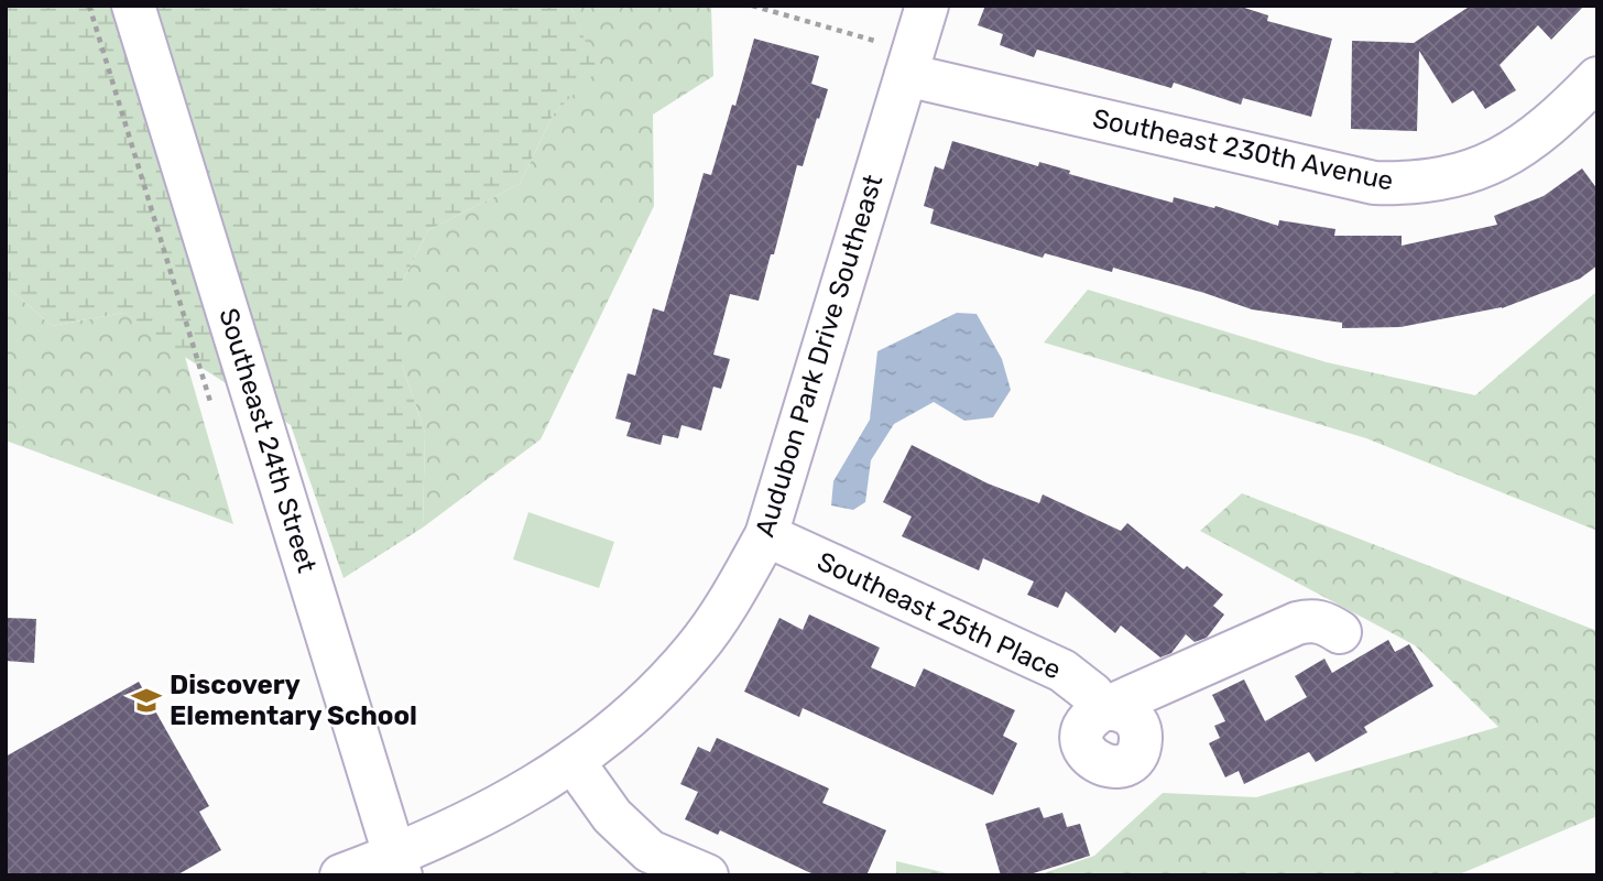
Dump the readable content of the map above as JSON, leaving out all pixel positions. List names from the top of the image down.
{
  "streets": {
    "street": [
      "Southeast 230th Avenue",
      "Audubon Park Drive Southeast",
      "Southeast 24th Street",
      "Southeast 25th Place"
    ]
  },
  "crossings": [
    ["Southeast 230th Avenue", "Audubon Park Drive Southeast"],
    ["Audubon Park Drive Southeast", "Southeast 24th Street"],
    ["Audubon Park Drive Southeast", "Southeast 25th Place"]
  ],
  "places": {
    "school or university": ["Discovery Elementary School"]
  }
}
